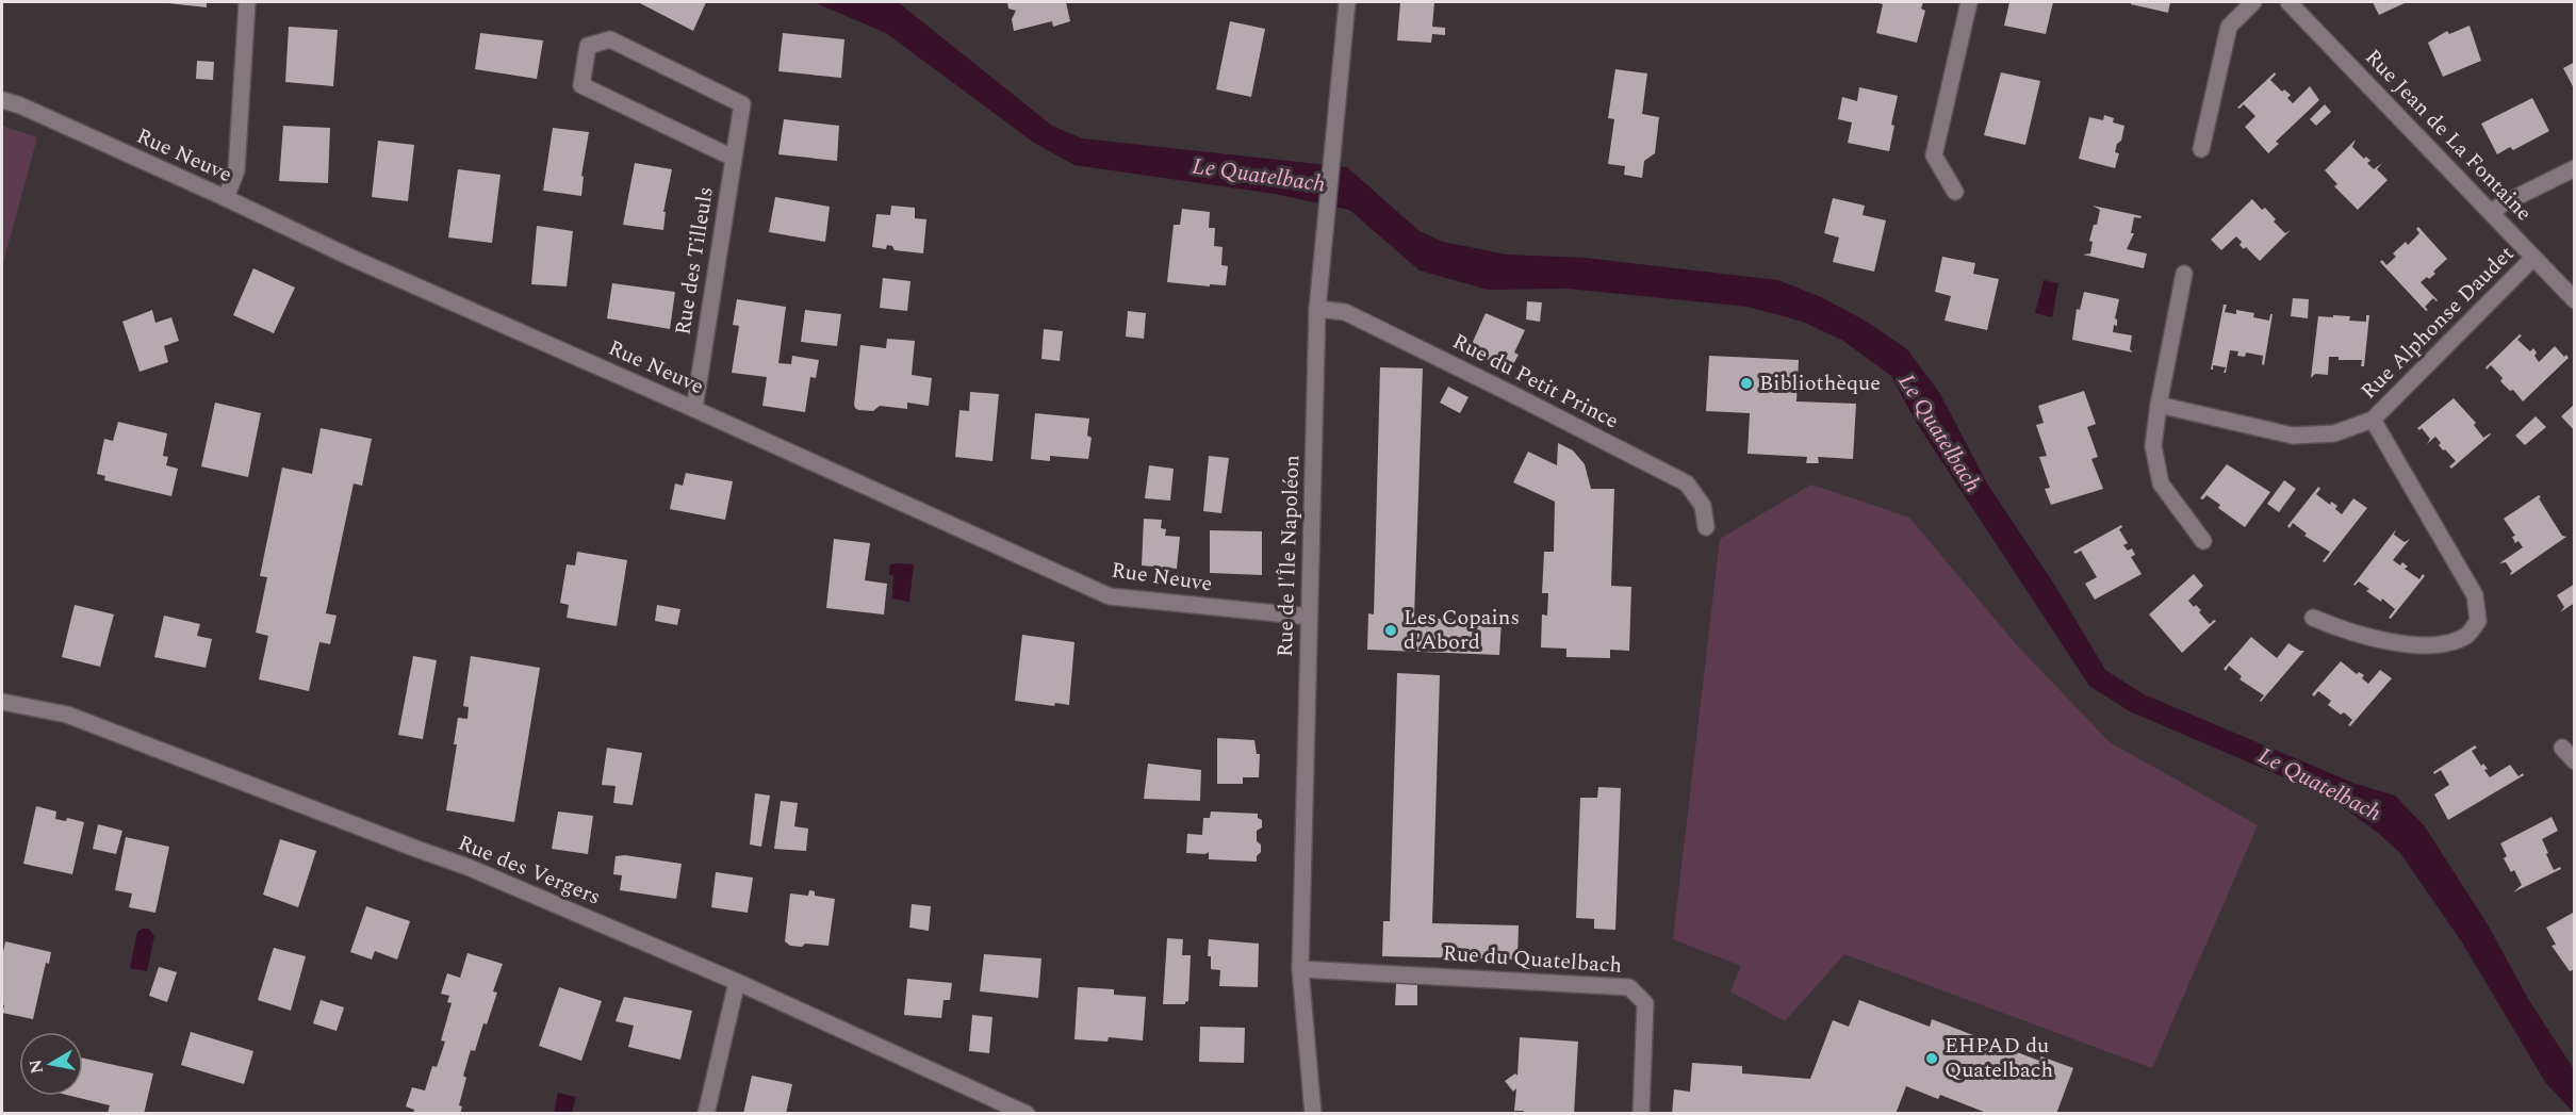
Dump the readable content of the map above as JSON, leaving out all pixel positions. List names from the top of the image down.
{
  "streets": {
    "street": [
      "Rue Jean de La Fontaine",
      "Rue Neuve",
      "Rue des Tilleuls",
      "Rue Alphonse Daudet",
      "Rue du Petit Prince",
      "Rue de l'Île Napoléon",
      "Rue des Vergers",
      "Rue du Quatelbach"
    ]
  },
  "crossings": [
    ["Rue Jean de La Fontaine", "Rue Alphonse Daudet"],
    ["Rue Neuve", "Rue des Tilleuls"],
    ["Rue Neuve", "Rue de l'Île Napoléon"],
    ["Rue du Petit Prince", "Rue de l'Île Napoléon"],
    ["Rue de l'Île Napoléon", "Rue du Quatelbach"]
  ],
  "water": ["Le Quatelbach"],
  "places": ["Bibliothèque", "Les Copains d'Abord", "EHPAD du Quatelbach"],
  "north": "left"
}
